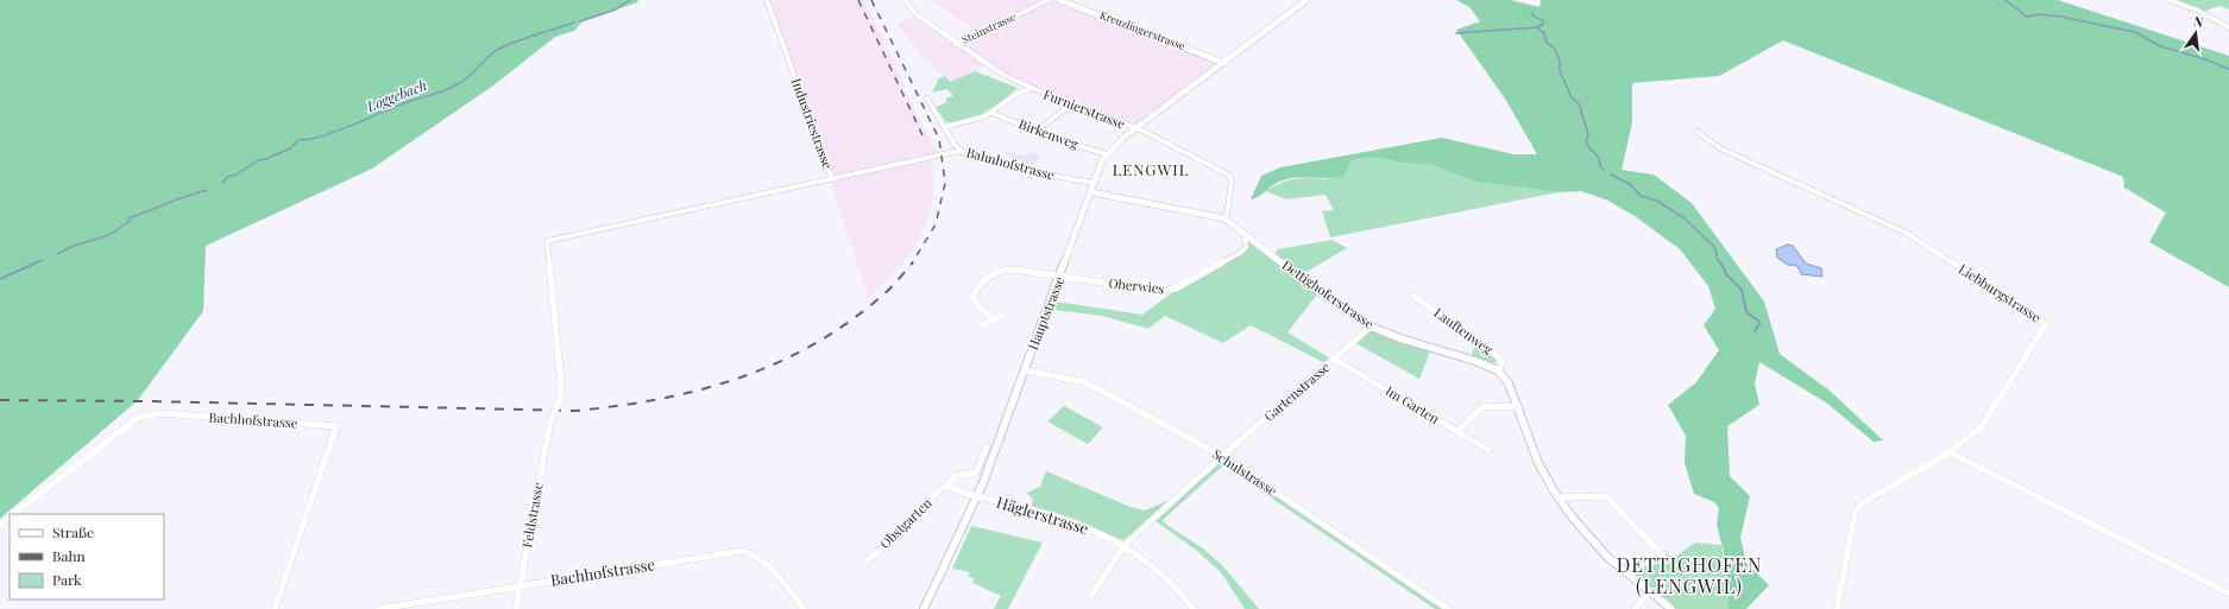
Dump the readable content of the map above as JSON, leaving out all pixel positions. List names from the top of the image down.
{
  "streets": {
    "street": [
      "Steinstrasse",
      "Kreuzlingerstrasse",
      "Furnierstrasse",
      "Industriestrasse",
      "Birkenweg",
      "Bahnhofstrasse",
      "Oberwies",
      "Liebburgstrasse",
      "Dettighoferstrasse",
      "Hauptstrasse",
      "Lauftenweg",
      "Gartenstrasse",
      "Im Garten",
      "Bachhofstrasse",
      "Schulstrasse",
      "Feldstrasse",
      "Häglerstrasse",
      "Obstgarten"
    ]
  },
  "crossings": [
    ["Steinstrasse", "Furnierstrasse"],
    ["Kreuzlingerstrasse", "Hauptstrasse"],
    ["Furnierstrasse", "Dettighoferstrasse"],
    ["Furnierstrasse", "Hauptstrasse"],
    ["Industriestrasse", "Bahnhofstrasse"],
    ["Industriestrasse", "Feldstrasse"],
    ["Birkenweg", "Hauptstrasse"],
    ["Bahnhofstrasse", "Hauptstrasse"],
    ["Oberwies", "Dettighoferstrasse"],
    ["Oberwies", "Hauptstrasse"],
    ["Dettighoferstrasse", "Hauptstrasse"],
    ["Dettighoferstrasse", "Lauftenweg"],
    ["Dettighoferstrasse", "Gartenstrasse"],
    ["Hauptstrasse", "Schulstrasse"],
    ["Hauptstrasse", "Häglerstrasse"],
    ["Gartenstrasse", "Im Garten"],
    ["Gartenstrasse", "Schulstrasse"],
    ["Gartenstrasse", "Häglerstrasse"],
    ["Bachhofstrasse", "Feldstrasse"]
  ],
  "districts": ["LENGWIL", "DETTIGHOFEN (LENGWIL)"],
  "water": ["Loggebach"],
  "legend": ["Straße", "Bahn", "Park"],
  "north": "top"
}
